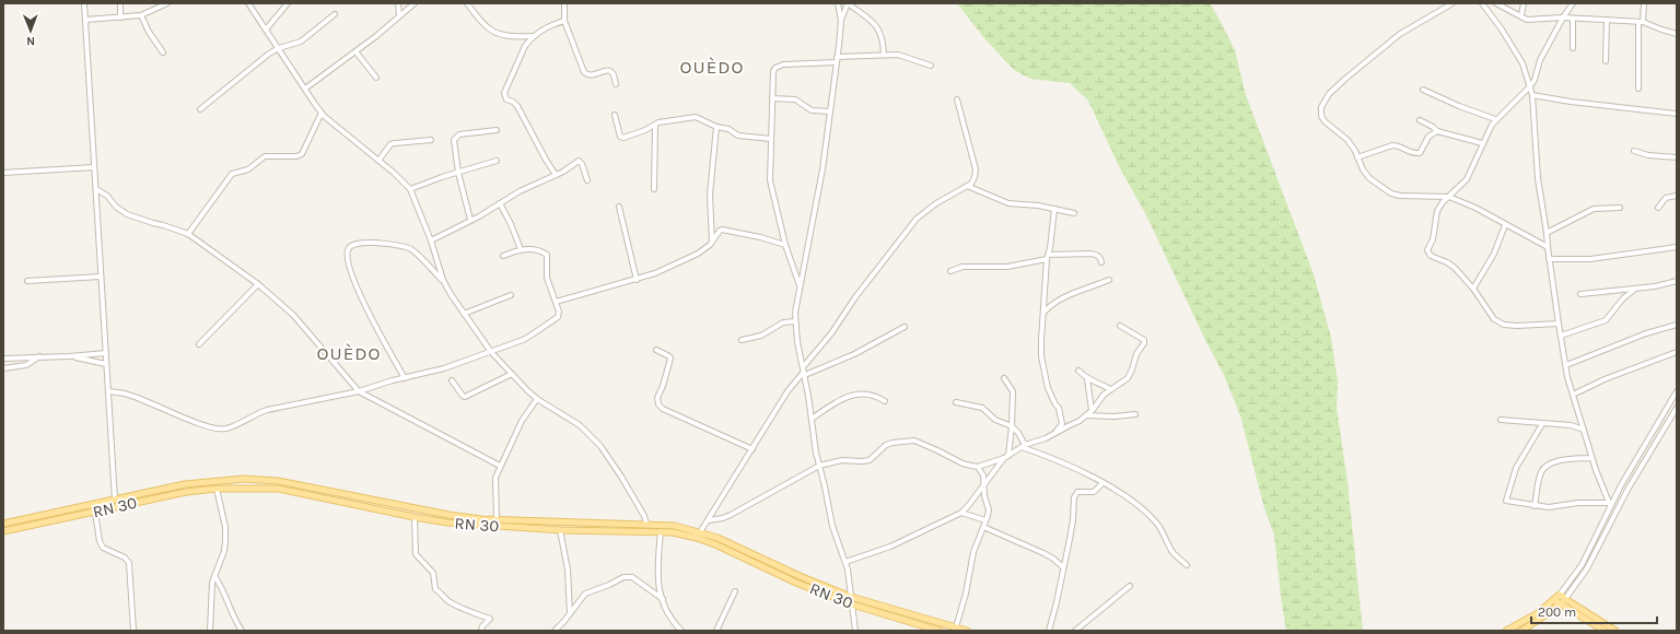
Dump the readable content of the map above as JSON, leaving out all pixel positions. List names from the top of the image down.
{
  "streets": {
    "main road": ["RN 30"]
  },
  "districts": ["OUÈDO", "OUÈDO"],
  "scale_bar": "200 m",
  "north": "bottom"
}
